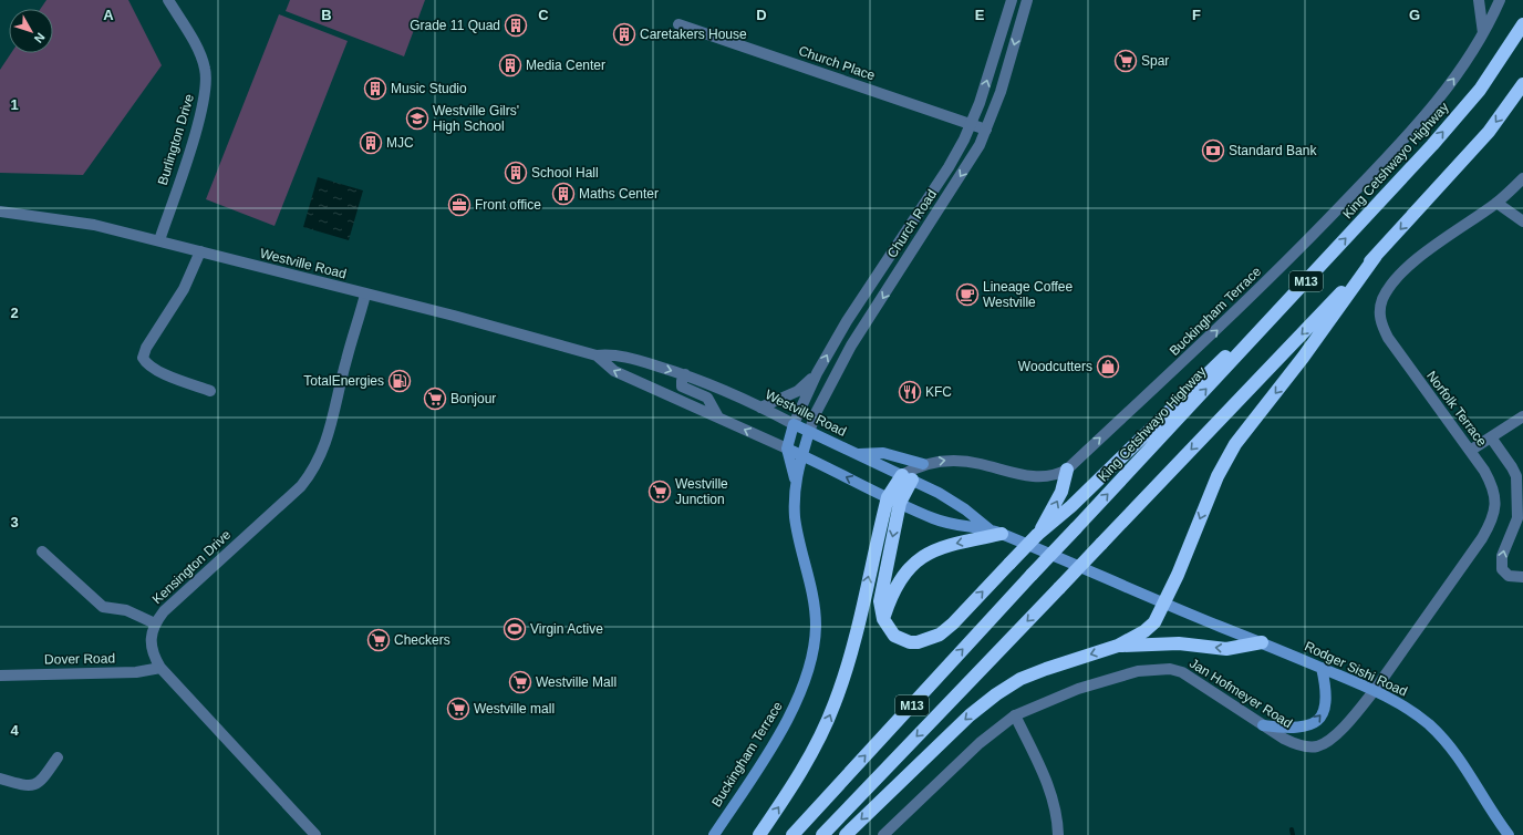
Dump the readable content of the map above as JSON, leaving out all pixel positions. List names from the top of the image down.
{
  "streets": {
    "highway": ["King Cetshwayo Highway", "M13"],
    "main road": [
      "Church Road",
      "Westville Road",
      "Buckingham Terrace",
      "Rodger Sishi Road"
    ],
    "street": [
      "Church Place",
      "Burlington Drive",
      "Norfolk Terrace",
      "Kensington Drive",
      "Dover Road",
      "Jan Hofmeyer Road"
    ]
  },
  "crossings": [
    ["Church Place", "Church Road"],
    ["Burlington Drive", "Westville Road"],
    ["Church Road", "Westville Road"],
    ["Church Road", "Buckingham Terrace"],
    ["Westville Road", "Buckingham Terrace"],
    ["Westville Road", "Kensington Drive"],
    ["Westville Road", "Rodger Sishi Road"],
    ["Norfolk Terrace", "Rodger Sishi Road"],
    ["Norfolk Terrace", "Jan Hofmeyer Road"],
    ["Kensington Drive", "Dover Road"],
    ["Rodger Sishi Road", "Jan Hofmeyer Road"]
  ],
  "one_way": ["Buckingham Terrace"],
  "places": {
    "building": [
      "Grade 11 Quad",
      "Caretakers House",
      "Media Center",
      "Music Studio",
      "MJC",
      "School Hall",
      "Maths Center"
    ],
    "supermarket": [
      "Spar",
      "Bonjour",
      "Westville Junction",
      "Checkers",
      "Westville Mall",
      "Westville mall"
    ],
    "school or university": ["Westville Gilrs' High School"],
    "bank": ["Standard Bank"],
    "office": ["Front office"],
    "cafe": ["Lineage Coffee Westville"],
    "shop": ["Woodcutters"],
    "fuel station": ["TotalEnergies"],
    "restaurant": ["KFC"],
    "sports": ["Virgin Active"]
  },
  "north": "bottom right",
  "grid": {
    "columns": [
      "A",
      "B",
      "C",
      "D",
      "E",
      "F",
      "G"
    ],
    "rows": [
      "1",
      "2",
      "3",
      "4"
    ]
  }
}
